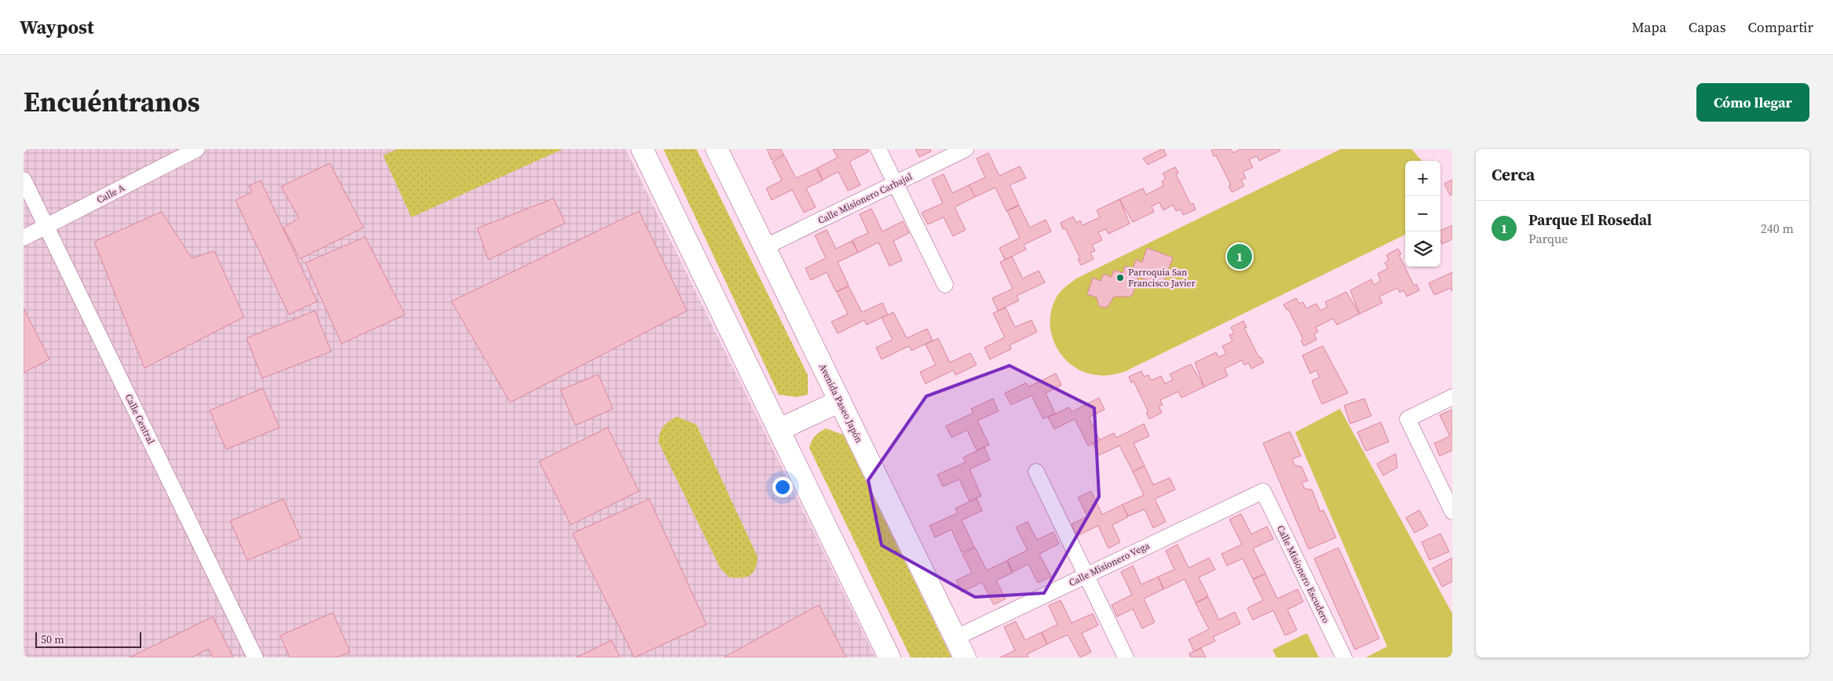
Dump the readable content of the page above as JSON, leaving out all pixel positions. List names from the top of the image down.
{
  "streets": {
    "main road": ["Avenida Paseo Japón"],
    "street": [
      "Calle A",
      "Calle Misionero Carbajal",
      "Calle Central",
      "Calle Misionero Vega",
      "Calle Misionero Escudero"
    ]
  },
  "crossings": [
    ["Calle A", "Calle Central"],
    ["Calle Misionero Carbajal", "Avenida Paseo Japón"],
    ["Avenida Paseo Japón", "Calle Misionero Vega"],
    ["Calle Misionero Vega", "Calle Misionero Escudero"]
  ],
  "places": ["Parroquia San Francisco Javier"],
  "scale_bar": "50 m",
  "page": {
    "header": "Waypost",
    "nav": ["Mapa", "Capas", "Compartir"],
    "title": "Encuéntranos",
    "buttons": "Cómo llegar",
    "heading": "Cerca",
    "map_buttons": ["+", "−"],
    "list": [
      {
        "mark": "1",
        "name": "Parque El Rosedal",
        "note": "Parque",
        "value": "240 m"
      }
    ],
    "pins": "1",
    "scale": "50 m"
  }
}
